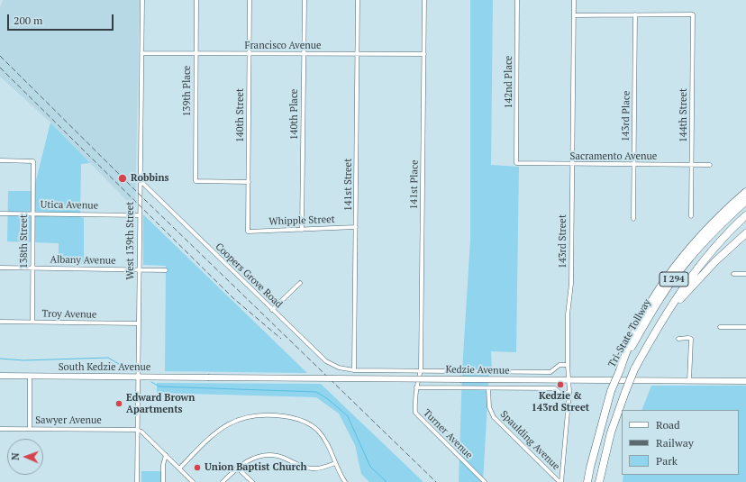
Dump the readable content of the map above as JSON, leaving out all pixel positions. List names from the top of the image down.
{
  "streets": {
    "highway": ["I 294", "Tri-State Tollway"],
    "main road": ["South Kedzie Avenue", "Kedzie Avenue"],
    "street": [
      "Francisco Avenue",
      "142nd Place",
      "139th Place",
      "140th Place",
      "140th Street",
      "144th Street",
      "143rd Place",
      "Sacramento Avenue",
      "141st Street",
      "141st Place",
      "Utica Avenue",
      "Whipple Street",
      "West 139th Street",
      "138th Street",
      "143rd Street",
      "Albany Avenue",
      "Coopers Grove Road",
      "Troy Avenue",
      "Sawyer Avenue",
      "Turner Avenue",
      "Spaulding Avenue"
    ]
  },
  "crossings": [
    ["Francisco Avenue", "139th Place"],
    ["Francisco Avenue", "140th Place"],
    ["Francisco Avenue", "140th Street"],
    ["Francisco Avenue", "141st Street"],
    ["Francisco Avenue", "141st Place"],
    ["Francisco Avenue", "West 139th Street"],
    ["142nd Place", "Sacramento Avenue"],
    ["139th Place", "140th Street"],
    ["140th Place", "Whipple Street"],
    ["140th Street", "Whipple Street"],
    ["144th Street", "143rd Place"],
    ["144th Street", "Sacramento Avenue"],
    ["143rd Place", "Sacramento Avenue"],
    ["Sacramento Avenue", "143rd Street"],
    ["141st Street", "Whipple Street"],
    ["141st Street", "Coopers Grove Road"],
    ["141st Place", "Coopers Grove Road"],
    ["141st Place", "Turner Avenue"],
    ["Utica Avenue", "West 139th Street"],
    ["Utica Avenue", "138th Street"],
    ["West 139th Street", "Albany Avenue"],
    ["West 139th Street", "Coopers Grove Road"],
    ["West 139th Street", "Troy Avenue"],
    ["West 139th Street", "South Kedzie Avenue"],
    ["West 139th Street", "Sawyer Avenue"],
    ["138th Street", "Albany Avenue"],
    ["138th Street", "Troy Avenue"],
    ["143rd Street", "Coopers Grove Road"],
    ["143rd Street", "Kedzie Avenue"],
    ["143rd Street", "Spaulding Avenue"],
    ["Coopers Grove Road", "Turner Avenue"],
    ["South Kedzie Avenue", "Kedzie Avenue"]
  ],
  "places": [
    "Robbins",
    "Kedzie & 143rd Street",
    "Edward Brown Apartments",
    "Union Baptist Church"
  ],
  "legend": ["Road", "Railway", "Park"],
  "scale_bar": "200 m",
  "north": "left"
}
